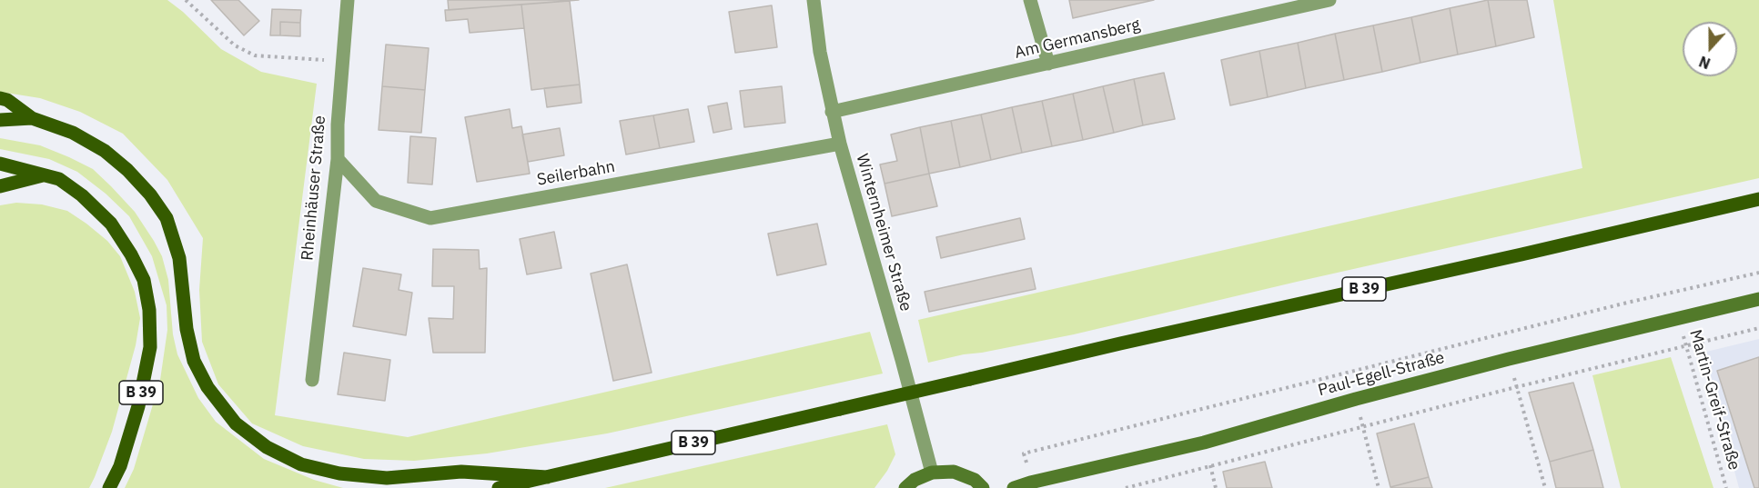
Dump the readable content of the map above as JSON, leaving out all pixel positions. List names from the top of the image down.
{
  "streets": {
    "main road": ["B 39"],
    "street": [
      "Am Germansberg",
      "Seilerbahn",
      "Rheinhäuser Straße",
      "Winternheimer Straße",
      "Paul-Egell-Straße"
    ],
    "path": ["Martin-Greif-Straße"]
  },
  "crossings": [
    ["Am Germansberg", "Winternheimer Straße"],
    ["Seilerbahn", "Rheinhäuser Straße"],
    ["Seilerbahn", "Winternheimer Straße"],
    ["Paul-Egell-Straße", "Martin-Greif-Straße"]
  ],
  "north": "bottom"
}
